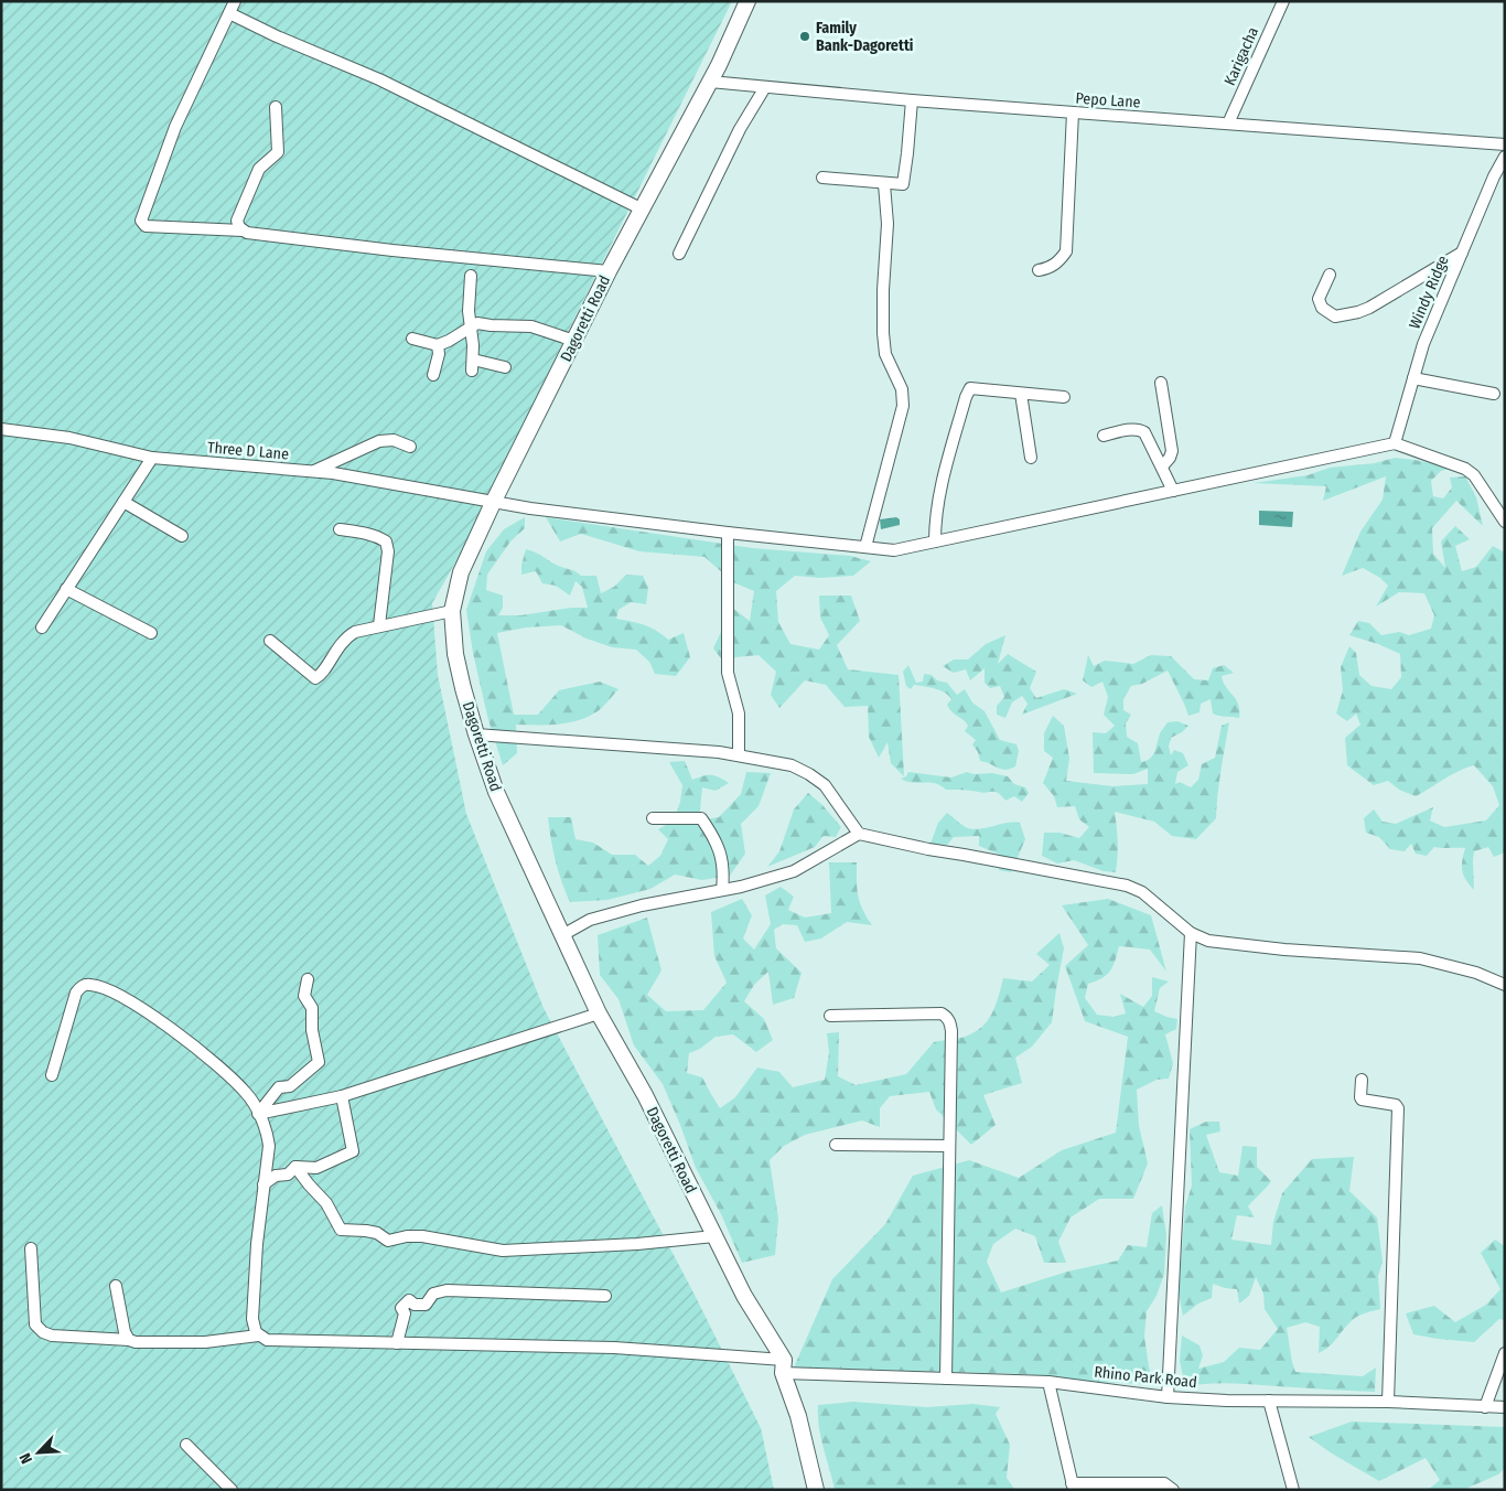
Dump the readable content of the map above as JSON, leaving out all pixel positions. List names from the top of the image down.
{
  "streets": {
    "main road": ["Dagoretti Road"],
    "street": [
      "Karigacha",
      "Pepo Lane",
      "Windy Ridge",
      "Three D Lane",
      "Rhino Park Road"
    ]
  },
  "crossings": [
    ["Karigacha", "Pepo Lane"],
    ["Pepo Lane", "Dagoretti Road"],
    ["Windy Ridge", "Three D Lane"],
    ["Dagoretti Road", "Three D Lane"],
    ["Dagoretti Road", "Rhino Park Road"]
  ],
  "places": ["Family Bank-Dagoretti"],
  "north": "bottom left"
}
